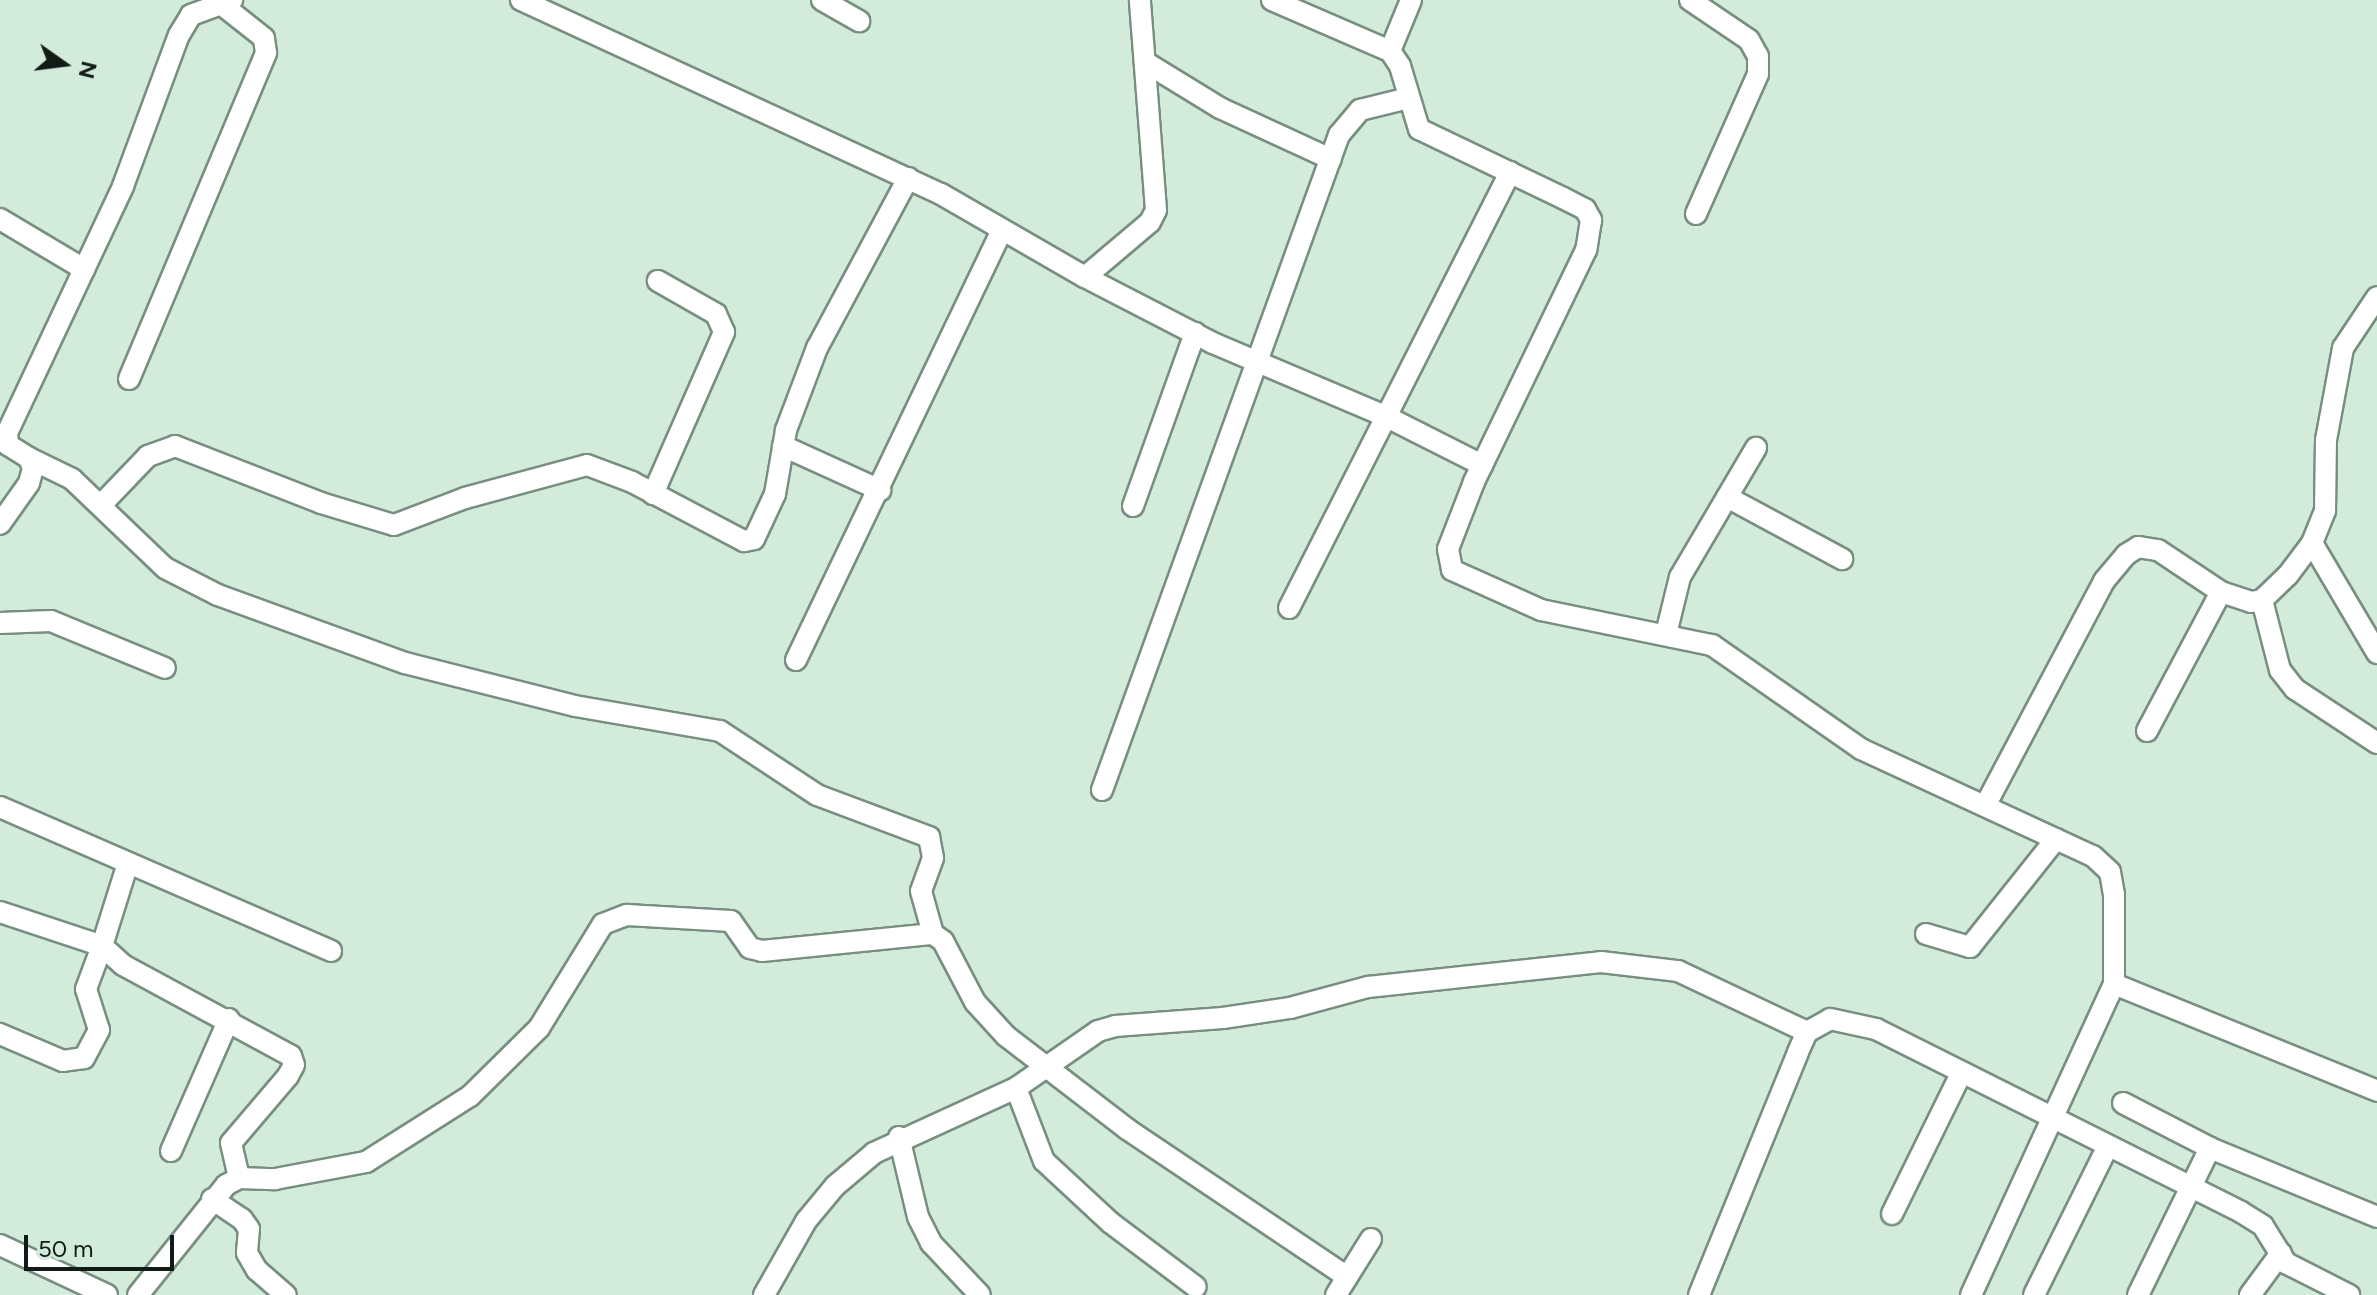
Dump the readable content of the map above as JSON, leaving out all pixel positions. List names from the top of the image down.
{
  "scale_bar": "50 m",
  "north": "right"
}
